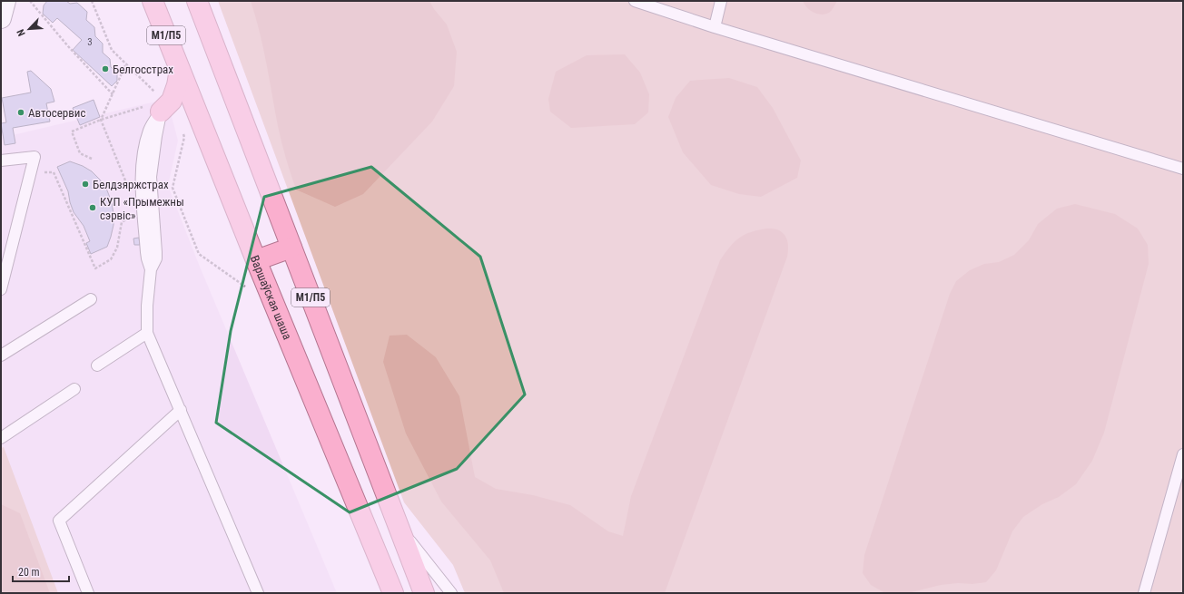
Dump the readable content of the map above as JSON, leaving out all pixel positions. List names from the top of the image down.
{
  "streets": {
    "highway": ["М1/П5", "Варшаўская шаша"]
  },
  "places": [
    "Белгосстрах",
    "Автосервис",
    "Белдзяржстрах",
    "КУП «Прымежны сэрвіс»"
  ],
  "house_numbers": ["3"],
  "scale_bar": "20 m",
  "north": "bottom left"
}
